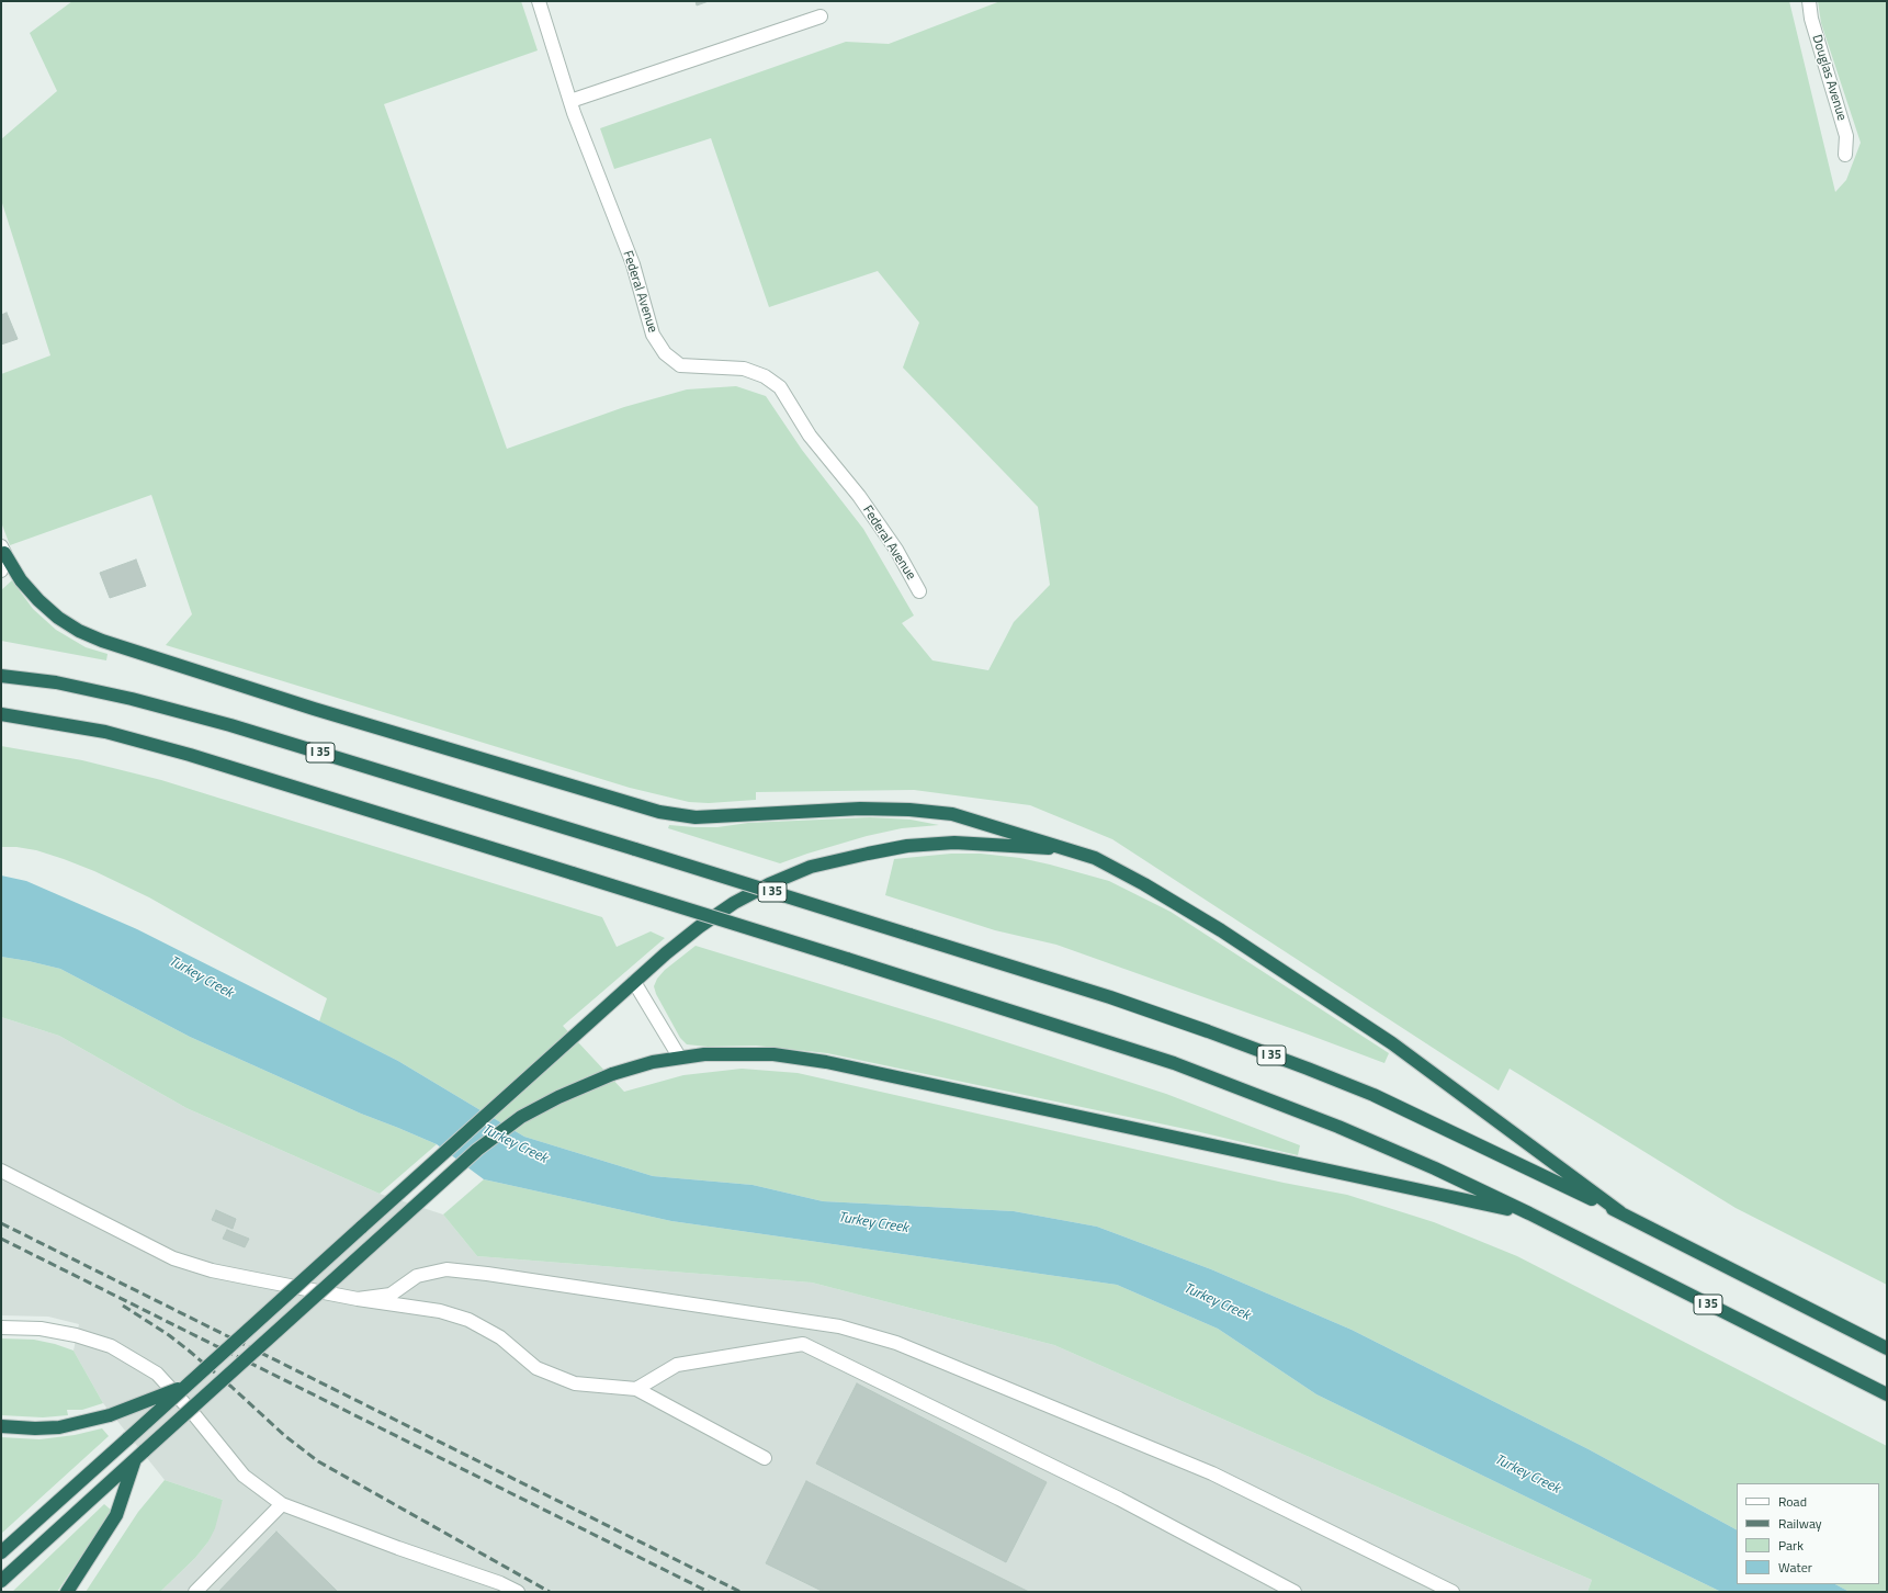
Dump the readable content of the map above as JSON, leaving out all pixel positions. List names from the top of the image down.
{
  "streets": {
    "highway": ["I 35"],
    "street": ["Douglas Avenue", "Federal Avenue"]
  },
  "water": ["Turkey Creek"],
  "legend": [
    "Road",
    "Railway",
    "Park",
    "Water"
  ]
}
